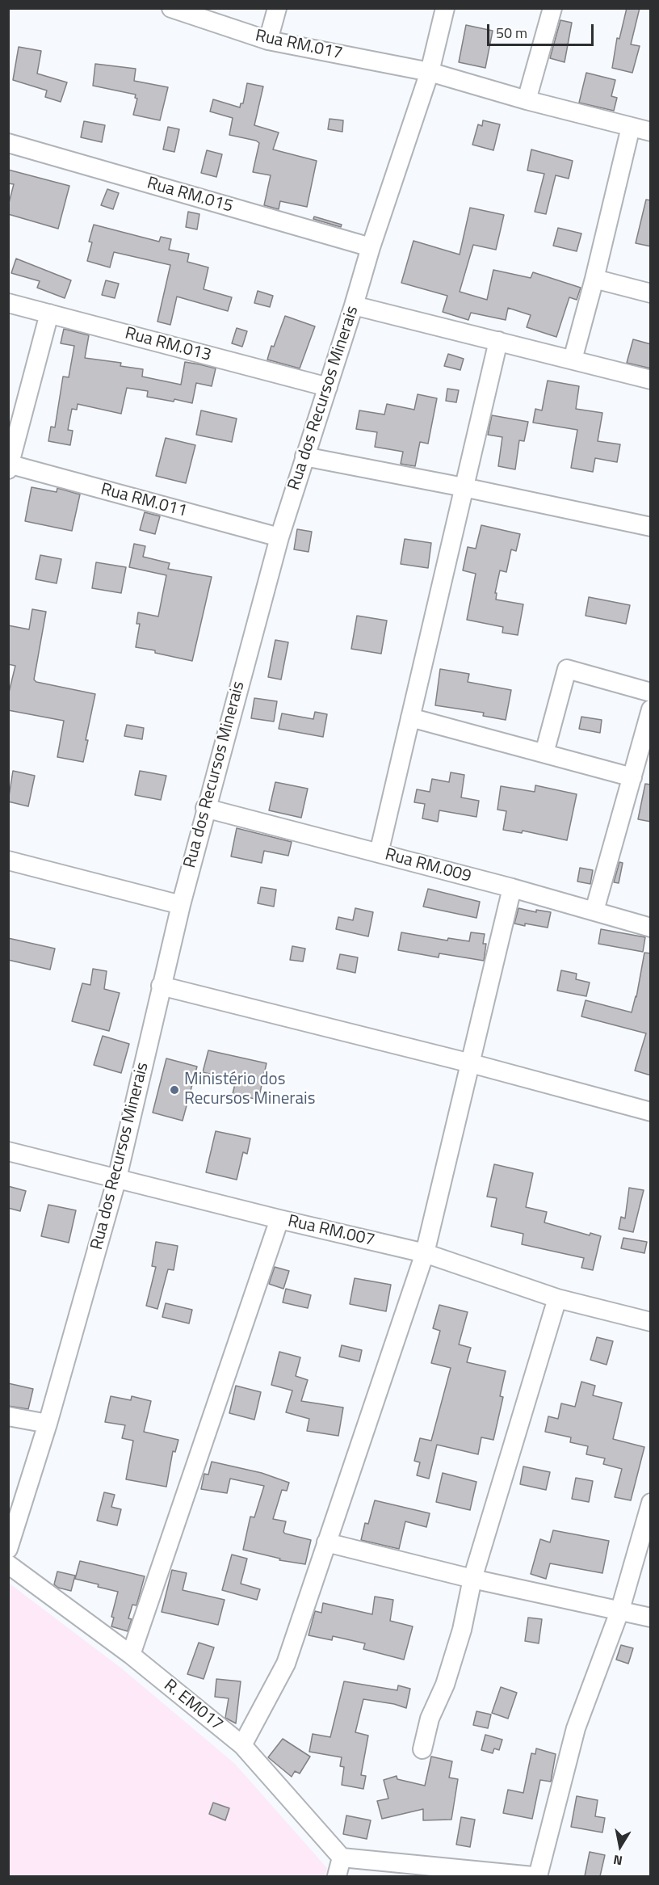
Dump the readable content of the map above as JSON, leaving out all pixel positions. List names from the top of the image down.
{
  "streets": {
    "street": [
      "Rua RM.017",
      "Rua RM.015",
      "Rua RM.013",
      "Rua dos Recursos Minerais",
      "Rua RM.011",
      "Rua RM.009",
      "Rua RM.007",
      "R. EM017"
    ]
  },
  "crossings": [
    ["Rua RM.017", "Rua dos Recursos Minerais"],
    ["Rua RM.015", "Rua dos Recursos Minerais"],
    ["Rua RM.013", "Rua dos Recursos Minerais"],
    ["Rua dos Recursos Minerais", "Rua RM.011"],
    ["Rua dos Recursos Minerais", "Rua RM.009"],
    ["Rua dos Recursos Minerais", "Rua RM.007"]
  ],
  "places": ["Ministério dos Recursos Minerais"],
  "scale_bar": "50 m",
  "north": "bottom"
}
